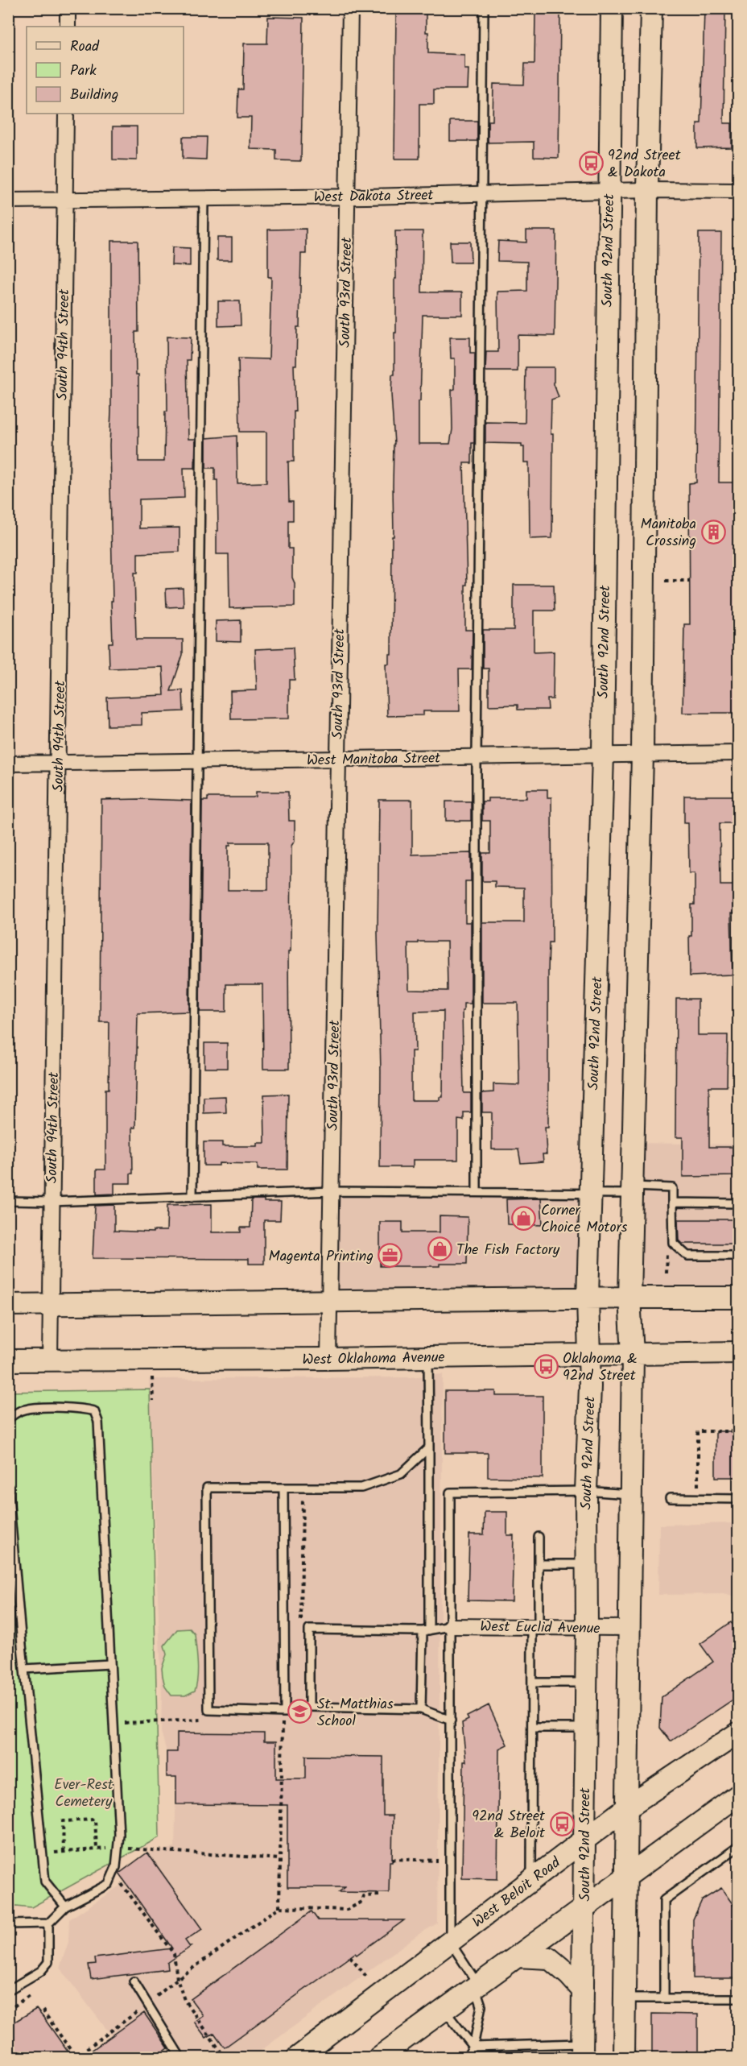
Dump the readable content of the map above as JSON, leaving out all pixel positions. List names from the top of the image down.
{
  "streets": {
    "main road": ["South 92nd Street", "West Oklahoma Avenue", "West Beloit Road"],
    "street": [
      "West Dakota Street",
      "South 93rd Street",
      "South 94th Street",
      "West Manitoba Street",
      "West Euclid Avenue"
    ]
  },
  "crossings": [
    ["West Dakota Street", "South 92nd Street"],
    ["West Dakota Street", "South 93rd Street"],
    ["West Dakota Street", "South 94th Street"],
    ["South 92nd Street", "West Manitoba Street"],
    ["South 92nd Street", "West Oklahoma Avenue"],
    ["South 92nd Street", "West Euclid Avenue"],
    ["South 92nd Street", "West Beloit Road"],
    ["South 93rd Street", "West Manitoba Street"],
    ["South 93rd Street", "West Oklahoma Avenue"],
    ["South 94th Street", "West Manitoba Street"],
    ["South 94th Street", "West Oklahoma Avenue"]
  ],
  "parks": ["Ever-Rest Cemetery"],
  "places": {
    "bus stop": ["92nd Street & Dakota", "Oklahoma & 92nd Street", "92nd Street & Beloit"],
    "building": ["Manitoba Crossing"],
    "shop": ["Corner Choice Motors", "The Fish Factory"],
    "office": ["Magenta Printing"],
    "school or university": ["St. Matthias School"]
  },
  "legend": ["Road", "Park", "Building"]
}
